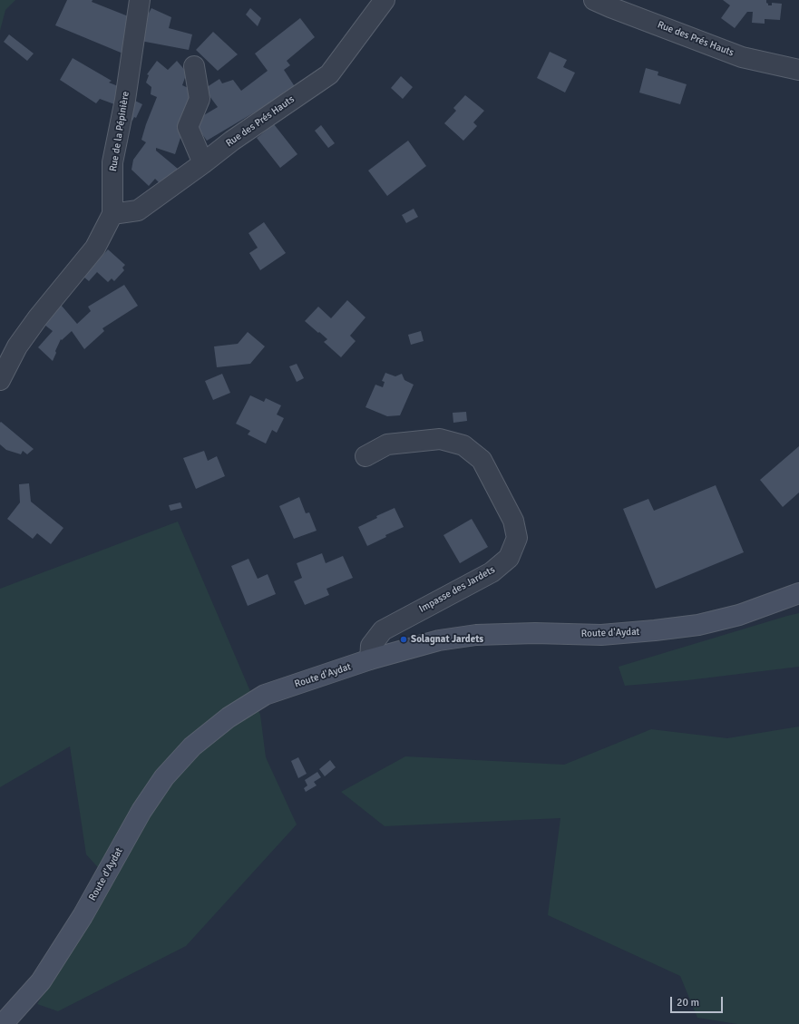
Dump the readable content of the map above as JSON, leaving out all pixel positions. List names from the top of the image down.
{
  "streets": {
    "main road": ["Route d'Aydat"],
    "street": ["Rue des Prés Hauts", "Rue de la Pépinière", "Impasse des Jardets"]
  },
  "crossings": [
    ["Rue des Prés Hauts", "Rue de la Pépinière"],
    ["Impasse des Jardets", "Route d'Aydat"]
  ],
  "places": ["Solagnat Jardets"],
  "scale_bar": "20 m"
}
